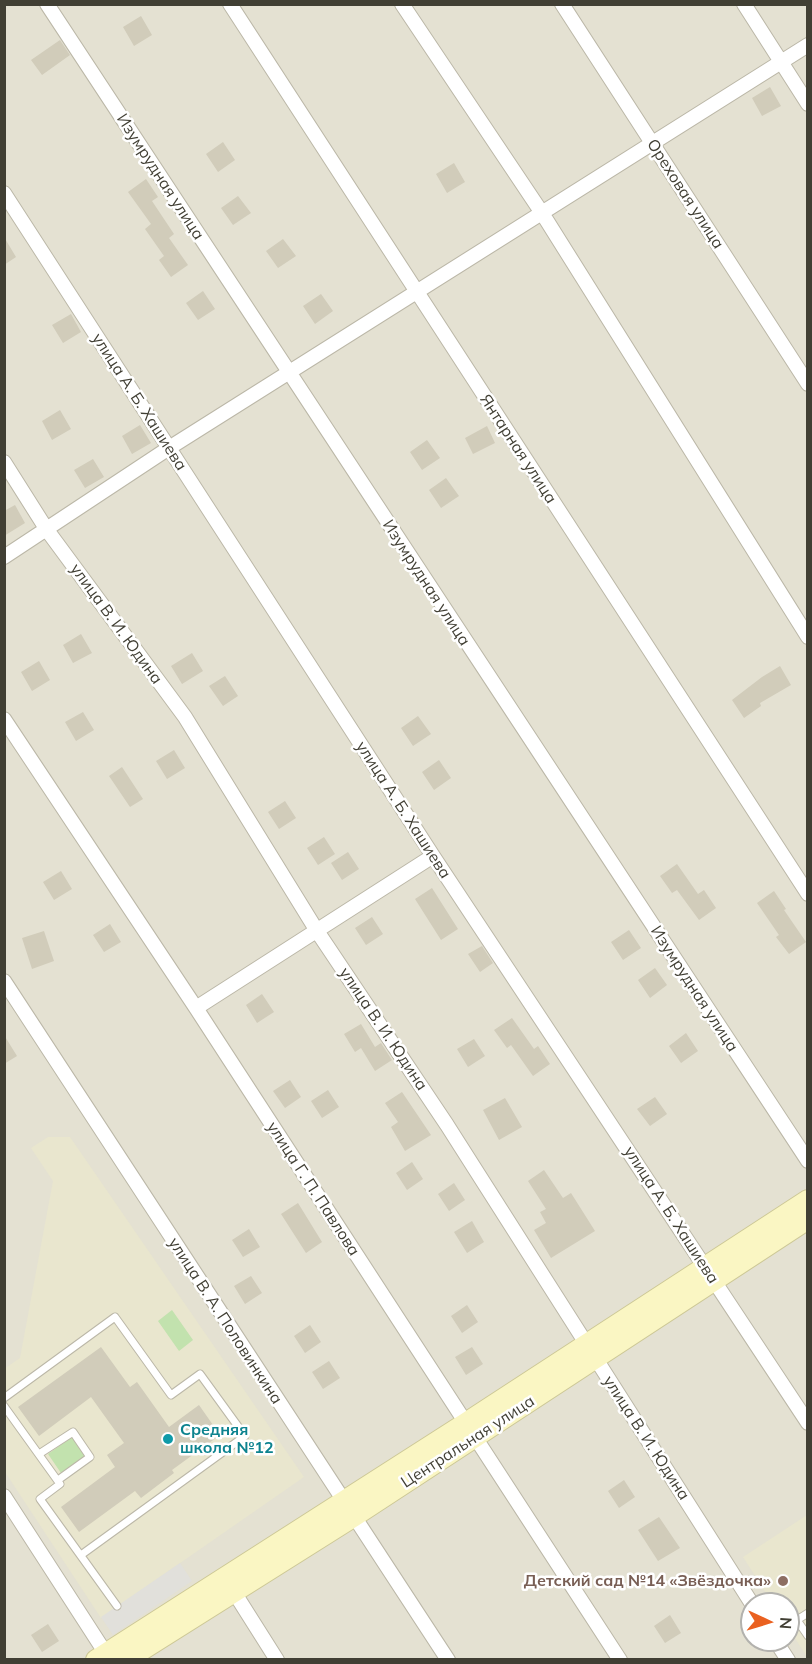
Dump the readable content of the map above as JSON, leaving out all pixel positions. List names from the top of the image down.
{
  "streets": {
    "street": [
      "Изумрудная улица",
      "Ореховая улица",
      "улица А. Б. Хашиева",
      "Янтарная улица",
      "улица В. И. Юдина",
      "улица Г. П. Павлова",
      "улица В. А. Половинкина",
      "Центральная улица"
    ]
  },
  "crossings": [
    ["улица А. Б. Хашиева", "Центральная улица"],
    ["улица В. И. Юдина", "Центральная улица"],
    ["улица Г. П. Павлова", "Центральная улица"],
    ["улица В. А. Половинкина", "Центральная улица"]
  ],
  "places": ["Средняя школа №12", "Детский сад №14 «Звёздочка»"],
  "north": "right"
}
